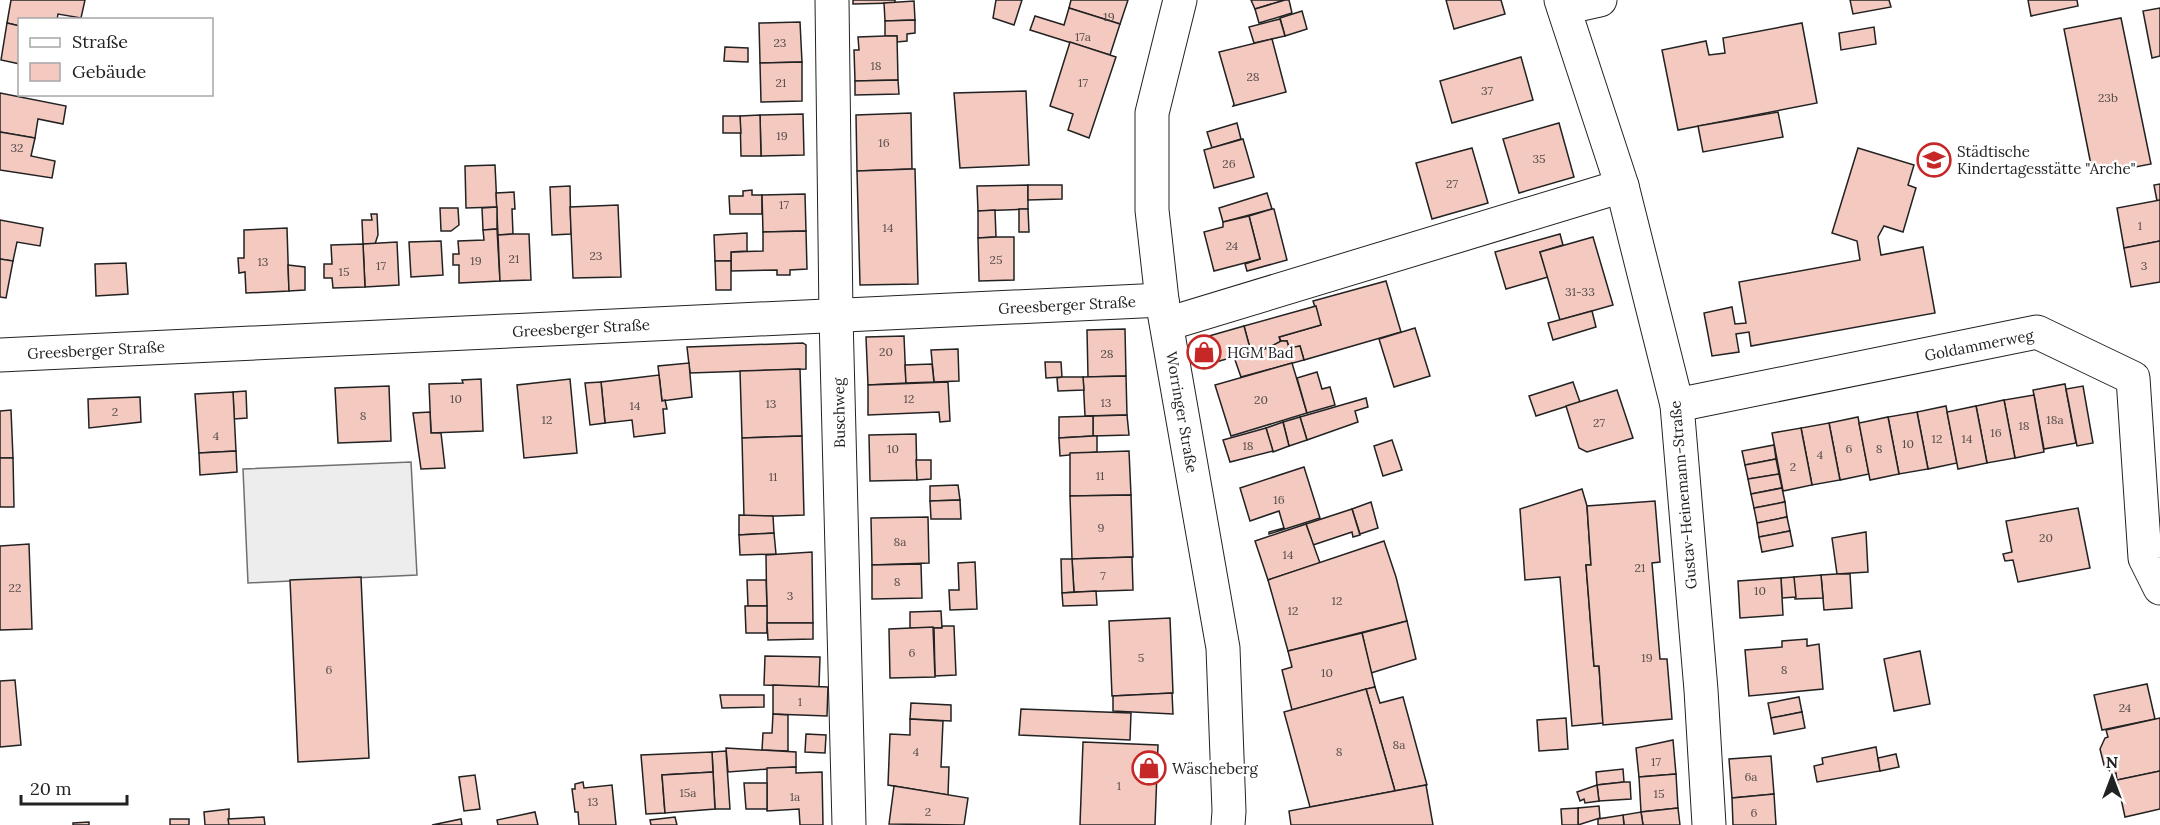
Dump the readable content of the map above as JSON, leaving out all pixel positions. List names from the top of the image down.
{
  "streets": {
    "street": [
      "Greesberger Straße",
      "Goldammerweg",
      "Worringer Straße",
      "Buschweg",
      "Gustav-Heinemann-Straße"
    ]
  },
  "crossings": [
    ["Greesberger Straße", "Worringer Straße"],
    ["Greesberger Straße", "Buschweg"],
    ["Greesberger Straße", "Gustav-Heinemann-Straße"],
    ["Goldammerweg", "Gustav-Heinemann-Straße"]
  ],
  "places": {
    "school or university": ["Städtische Kindertagesstätte \"Arche\""],
    "shop": ["HGM Bad", "Wäscheberg"]
  },
  "house_numbers": [
    "19",
    "17a",
    "23",
    "18",
    "28",
    "21",
    "17",
    "37",
    "23b",
    "19",
    "16",
    "32",
    "35",
    "26",
    "27",
    "17",
    "1",
    "14",
    "24",
    "23",
    "21",
    "25",
    "19",
    "13",
    "17",
    "3",
    "15",
    "31-33",
    "20",
    "28",
    "10",
    "12",
    "20",
    "13",
    "13",
    "14",
    "2",
    "8",
    "12",
    "18a",
    "27",
    "18",
    "16",
    "4",
    "12",
    "14",
    "10",
    "18",
    "10",
    "6",
    "8",
    "4",
    "2",
    "11",
    "11",
    "16",
    "9",
    "20",
    "8a",
    "14",
    "21",
    "7",
    "8",
    "22",
    "10",
    "3",
    "12",
    "12",
    "6",
    "5",
    "19",
    "6",
    "8",
    "10",
    "1",
    "24",
    "8a",
    "4",
    "8",
    "17",
    "6a",
    "1",
    "15a",
    "15",
    "1a",
    "13",
    "2",
    "6"
  ],
  "legend": ["Straße", "Gebäude"],
  "scale_bar": "20 m",
  "north": "top"
}
